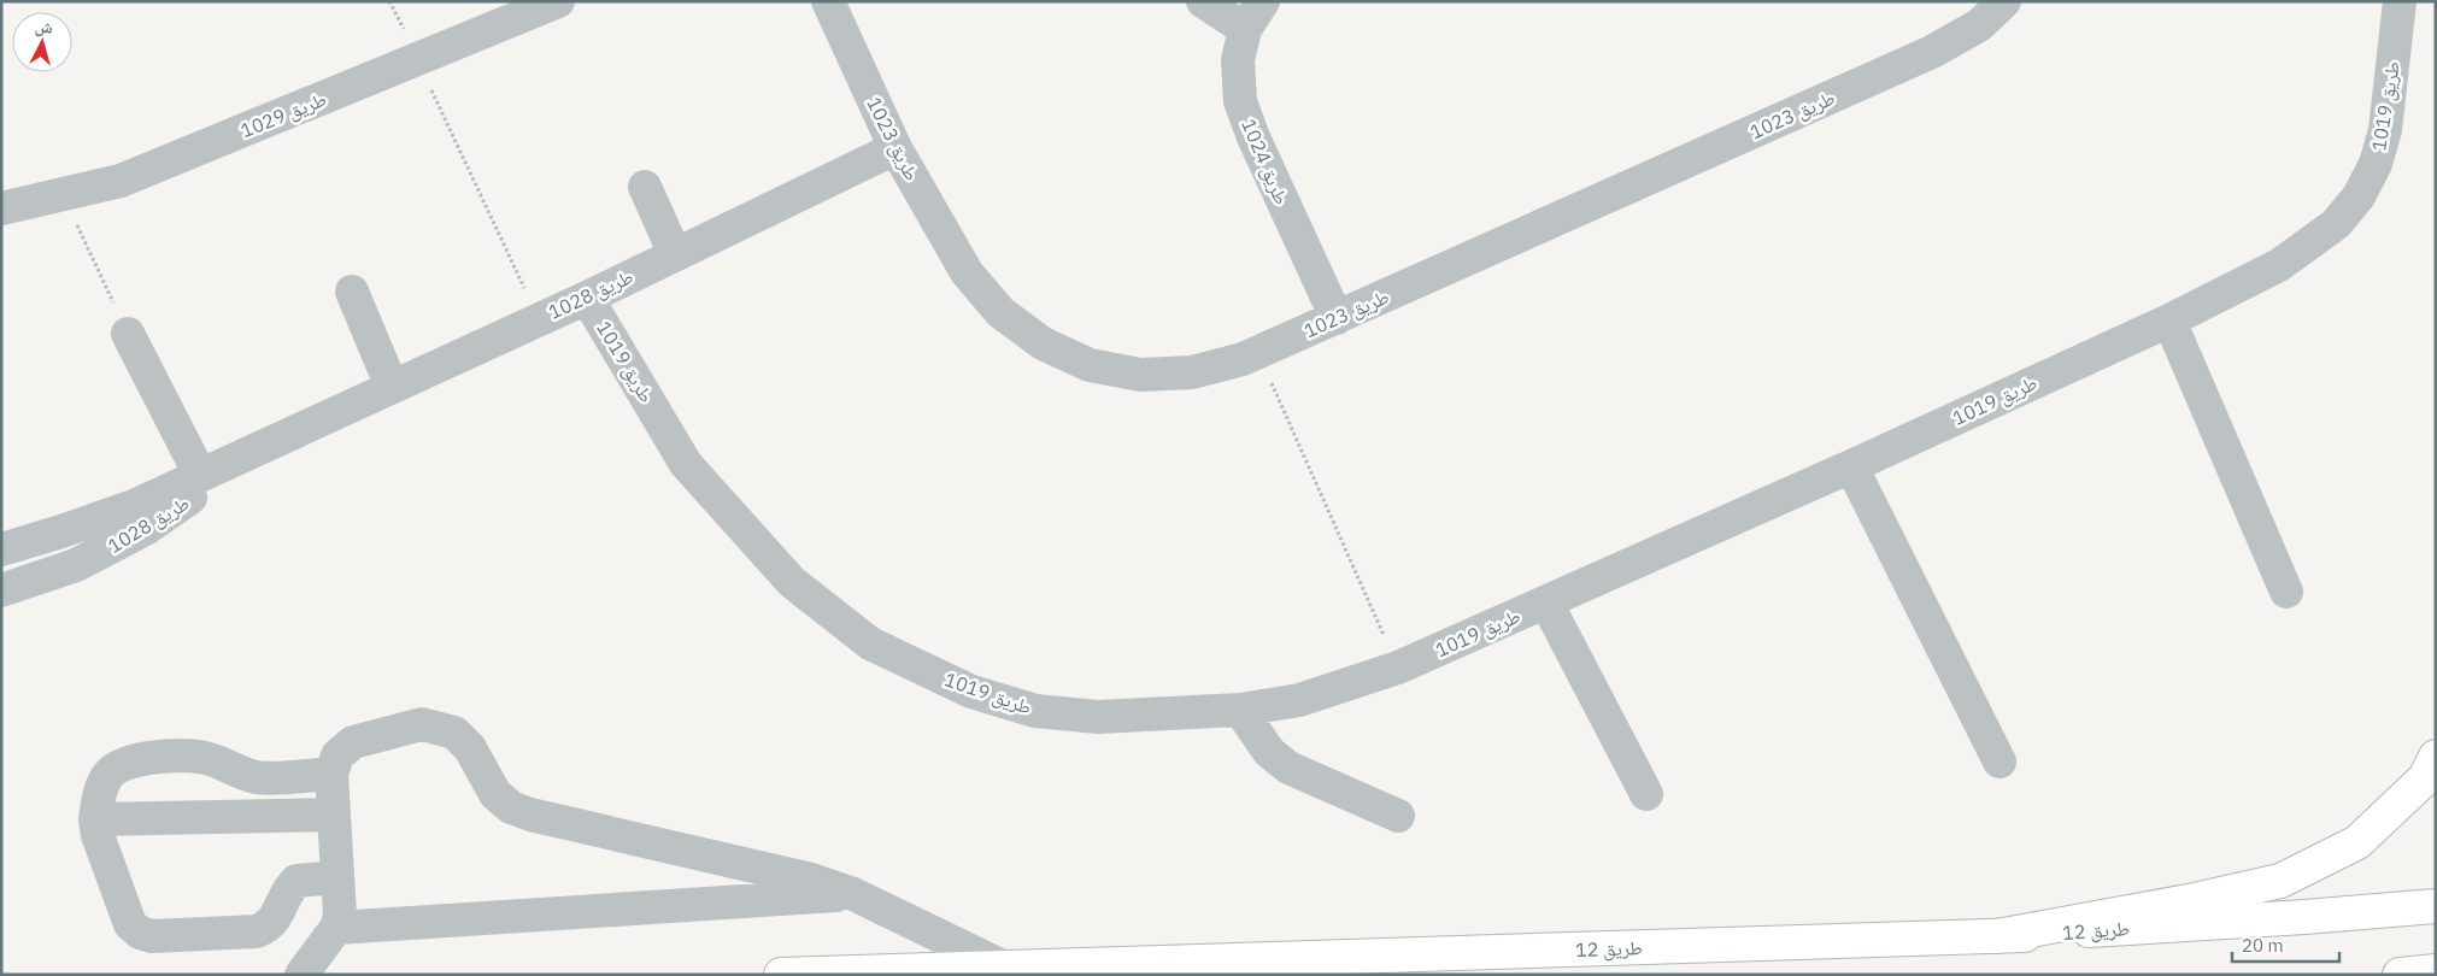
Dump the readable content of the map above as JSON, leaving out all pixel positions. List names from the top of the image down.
{
  "streets": {
    "main road": ["طريق 12"],
    "street": [
      "طريق 1019",
      "طريق 1029",
      "طريق 1023",
      "طريق 1024",
      "طريق 1028"
    ]
  },
  "crossings": [
    ["طريق 1019", "طريق 1028"],
    ["طريق 1023", "طريق 1024"],
    ["طريق 1023", "طريق 1028"]
  ],
  "scale_bar": "20 m",
  "north": "top"
}
